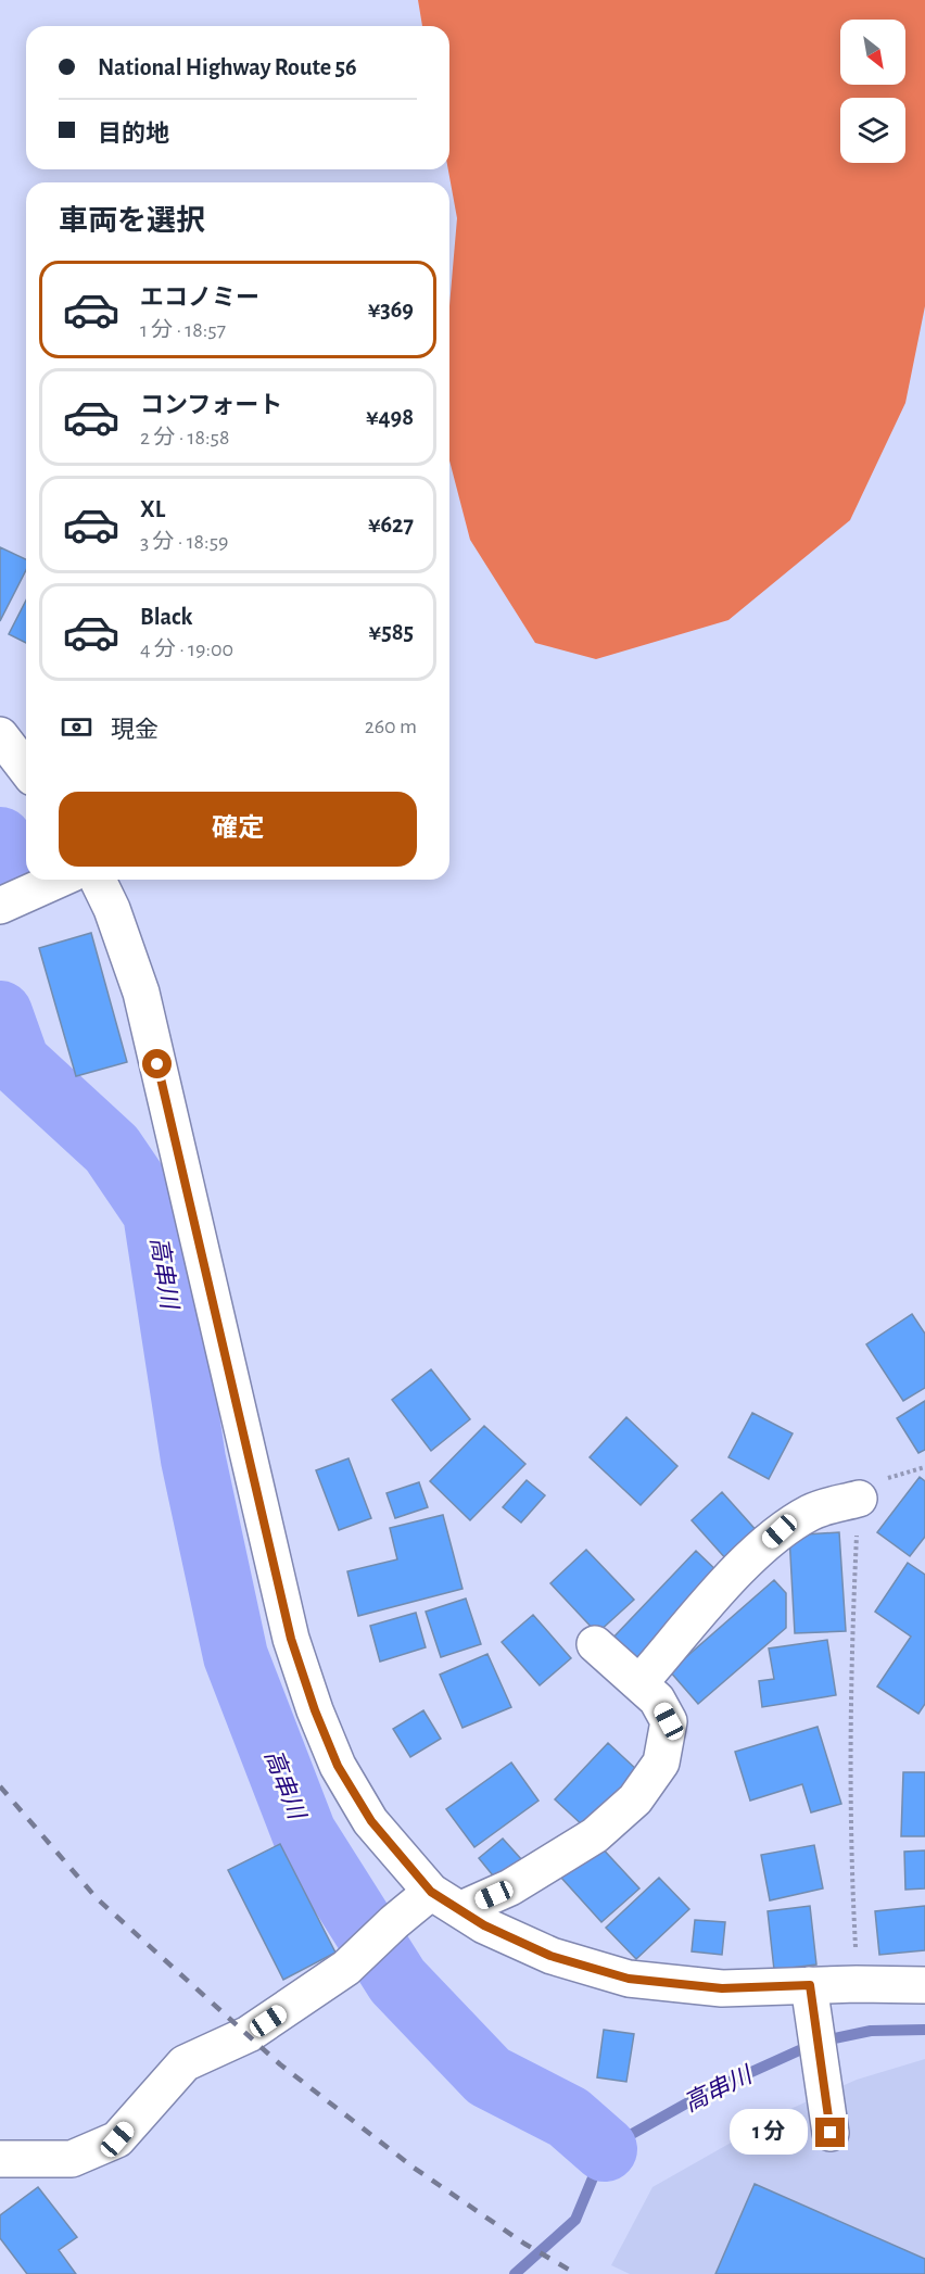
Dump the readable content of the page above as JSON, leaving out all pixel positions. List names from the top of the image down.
{
  "water": ["高串川"],
  "north": "bottom right",
  "page": {
    "banner": ["National Highway Route 56", "目的地"],
    "heading": "車両を選択",
    "list": [
      {
        "name": "エコノミー",
        "note": "1 分 · 18:57",
        "value": "¥369"
      },
      {
        "name": "コンフォート",
        "note": "2 分 · 18:58",
        "value": "¥498"
      },
      {
        "name": "XL",
        "note": "3 分 · 18:59",
        "value": "¥627"
      },
      {
        "name": "Black",
        "note": "4 分 · 19:00",
        "value": "¥585"
      }
    ],
    "pay": ["現金", "260 m"],
    "buttons": "確定",
    "bubble": "1 分"
  }
}
